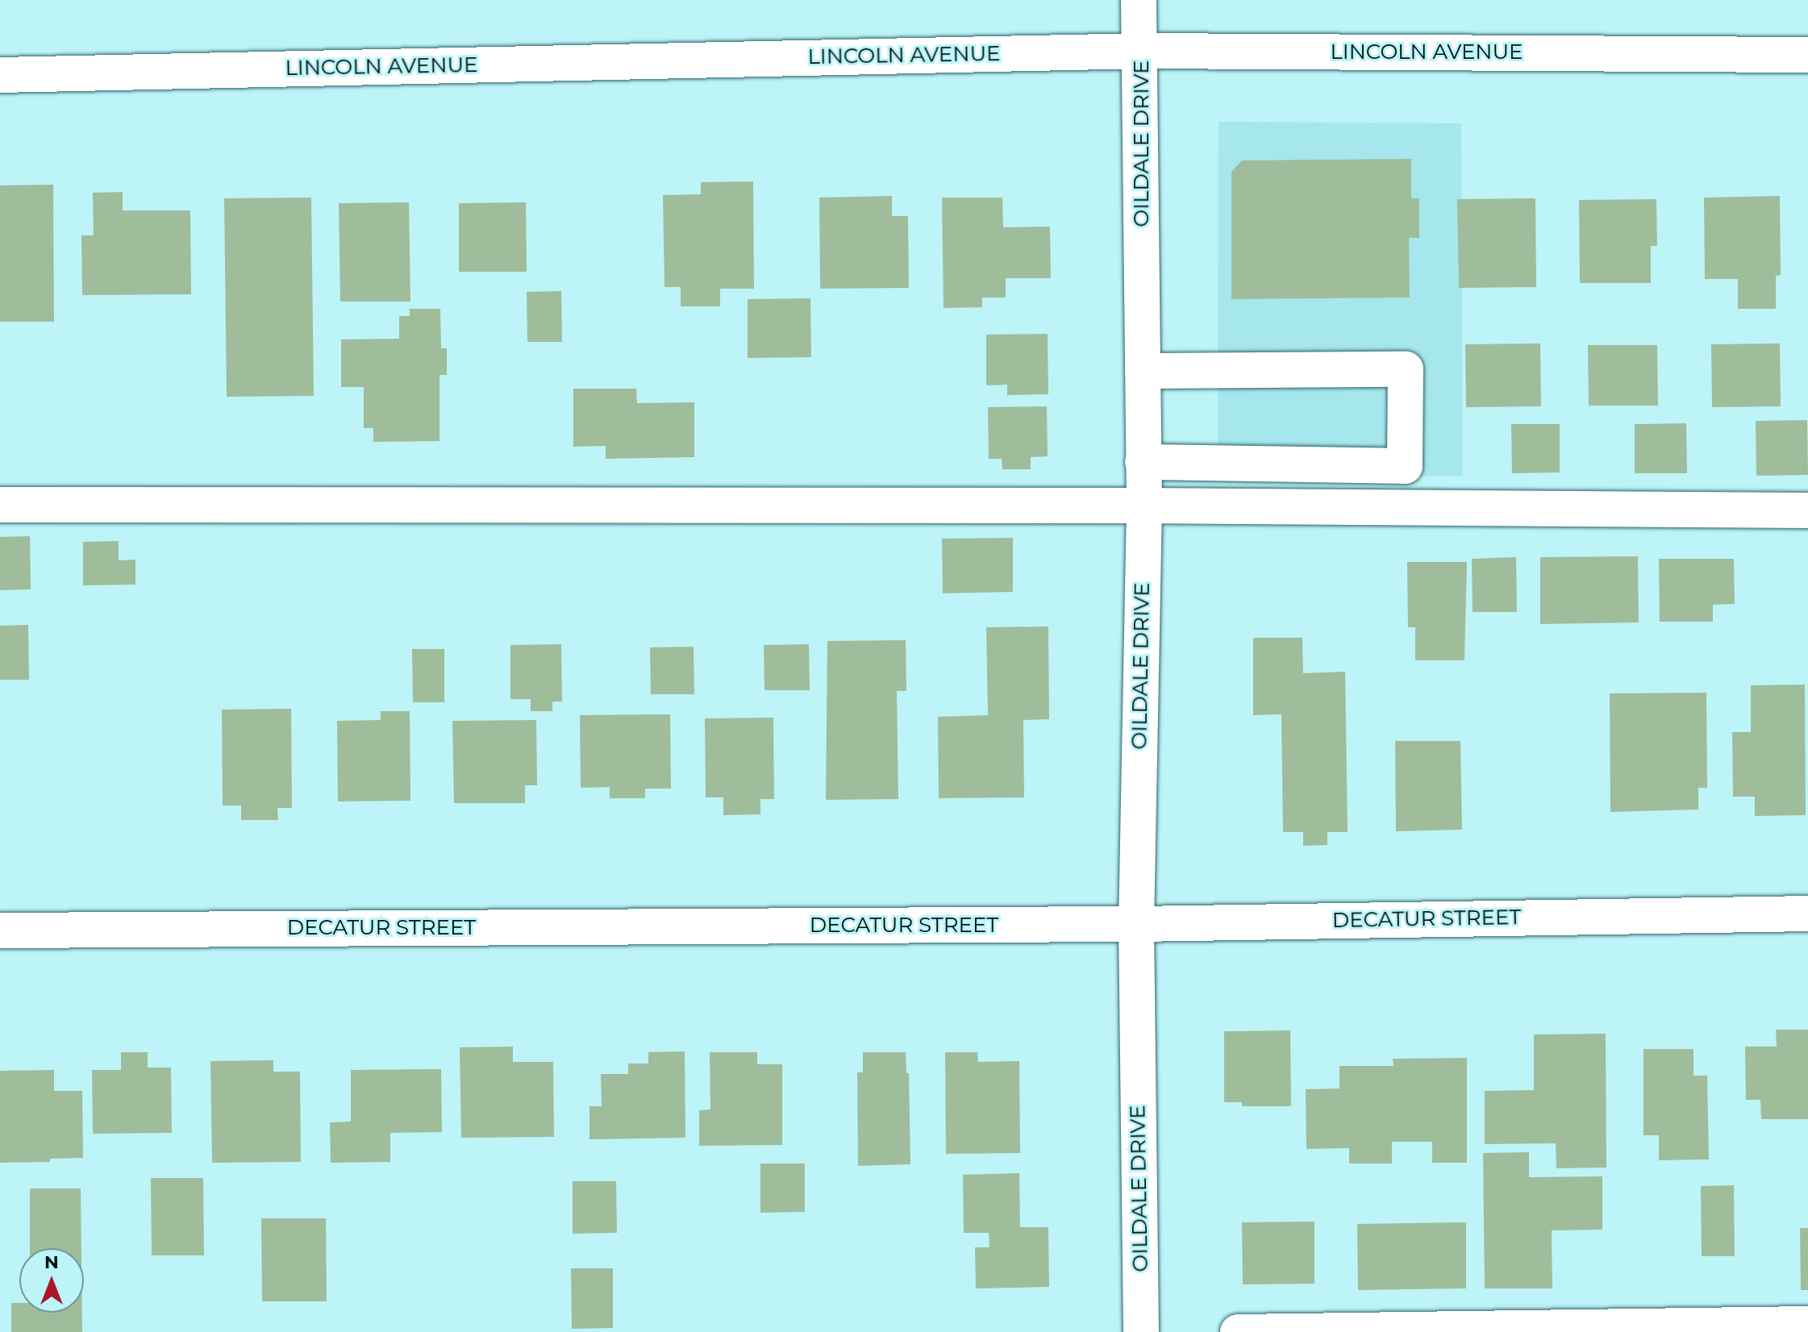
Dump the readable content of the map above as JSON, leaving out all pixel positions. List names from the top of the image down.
{
  "streets": {
    "street": ["LINCOLN AVENUE", "OILDALE DRIVE", "DECATUR STREET"]
  },
  "crossings": [
    ["LINCOLN AVENUE", "OILDALE DRIVE"],
    ["OILDALE DRIVE", "DECATUR STREET"]
  ],
  "north": "top"
}
